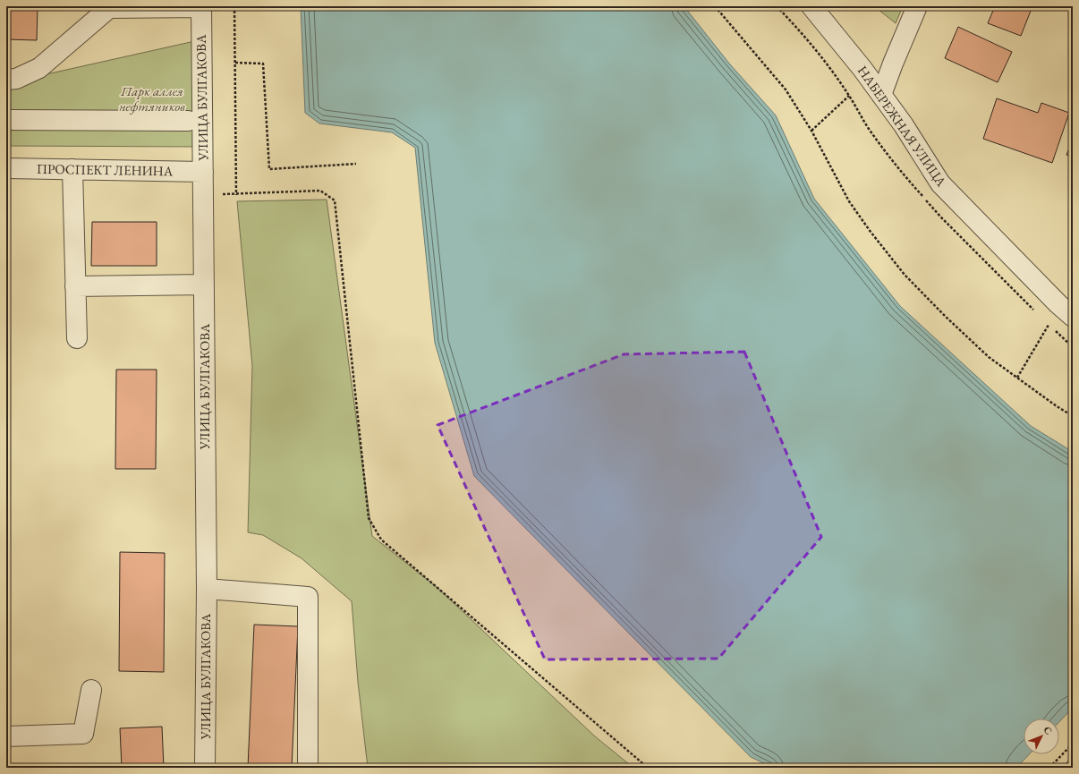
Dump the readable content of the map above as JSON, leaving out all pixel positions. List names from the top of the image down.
{
  "streets": {
    "street": ["УЛИЦА БУЛГАКОВА", "НАБЕРЕЖНАЯ УЛИЦА", "ПРОСПЕКТ ЛЕНИНА"]
  },
  "crossings": [
    ["УЛИЦА БУЛГАКОВА", "ПРОСПЕКТ ЛЕНИНА"]
  ],
  "parks": ["Парк аллея нефтяников"],
  "north": "top right"
}
